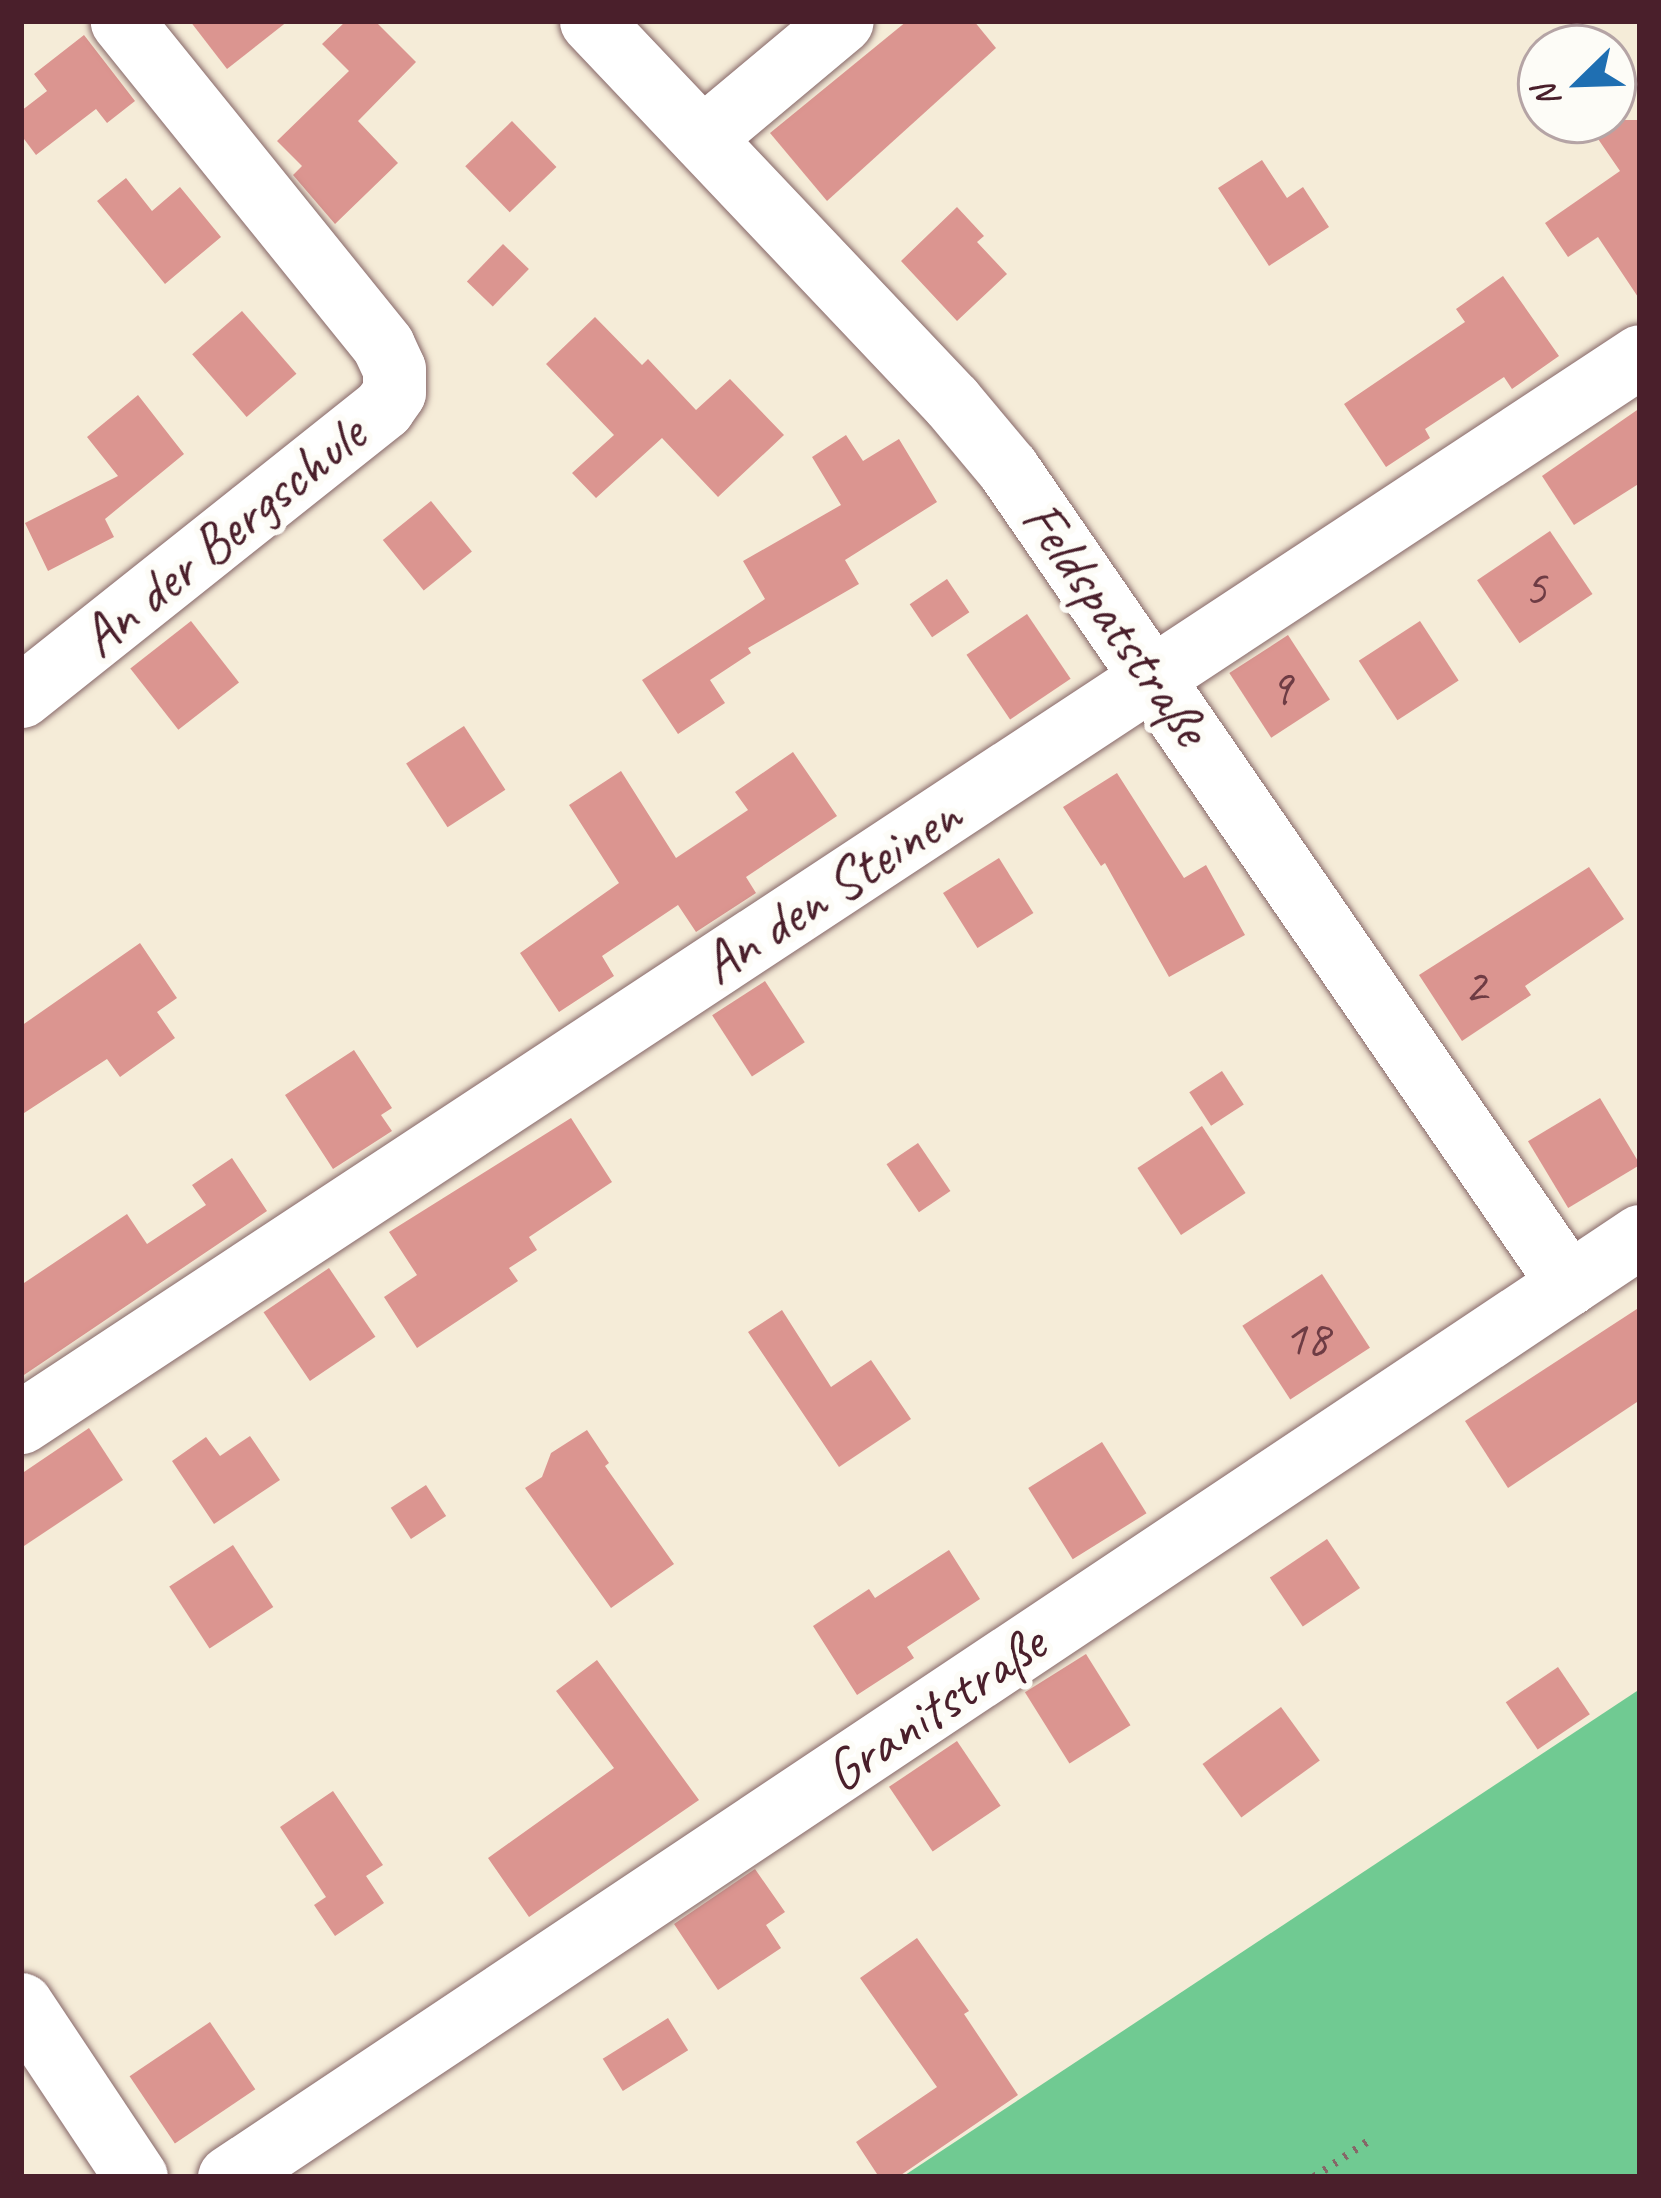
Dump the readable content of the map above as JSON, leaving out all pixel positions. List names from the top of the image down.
{
  "streets": {
    "street": [
      "An der Bergschule",
      "Feldspatstraße",
      "An den Steinen",
      "Granitstraße"
    ]
  },
  "crossings": [
    ["Feldspatstraße", "An den Steinen"],
    ["Feldspatstraße", "Granitstraße"]
  ],
  "house_numbers": [
    "5",
    "9",
    "2",
    "18"
  ],
  "north": "bottom left"
}
